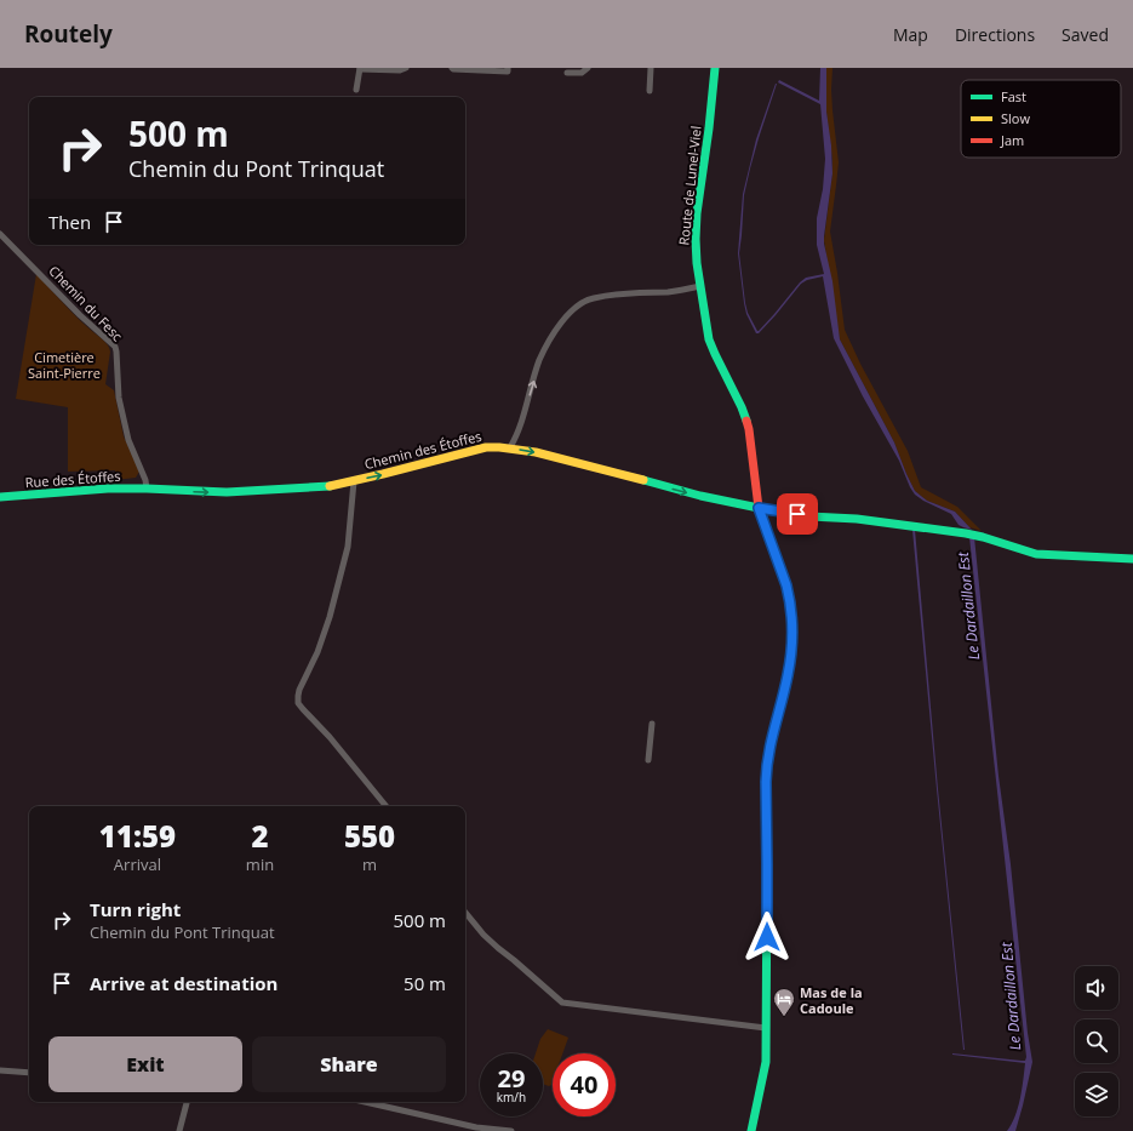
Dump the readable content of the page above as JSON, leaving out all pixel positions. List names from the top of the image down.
{
  "streets": {
    "street": [
      "Route de Lunel-Viel",
      "Chemin du Fesc",
      "Chemin des Étoffes",
      "Rue des Étoffes"
    ]
  },
  "crossings": [
    ["Route de Lunel-Viel", "Chemin des Étoffes"],
    ["Chemin du Fesc", "Chemin des Étoffes"],
    ["Chemin du Fesc", "Rue des Étoffes"],
    ["Chemin des Étoffes", "Rue des Étoffes"]
  ],
  "one_way": ["Chemin des Étoffes"],
  "water": ["Le Dardaillon Est"],
  "parks": ["Cimetière Saint-Pierre"],
  "places": {
    "hotel": ["Mas de la Cadoule"]
  },
  "legend": ["Fast", "Slow", "Jam"],
  "page": {
    "header": "Routely",
    "nav": ["Map", "Directions", "Saved"],
    "turn": ["500 m", "Chemin du Pont Trinquat"],
    "then": "Then",
    "eta": [
      "11:59",
      "Arrival",
      "2",
      "min",
      "550",
      "m"
    ],
    "list": [
      {
        "name": "Turn right",
        "note": "Chemin du Pont Trinquat",
        "value": "500 m"
      },
      {
        "name": "Arrive at destination",
        "value": "50 m"
      }
    ],
    "buttons": ["Exit", "Share"],
    "speed": "29 km/h",
    "limit": "40"
  }
}
